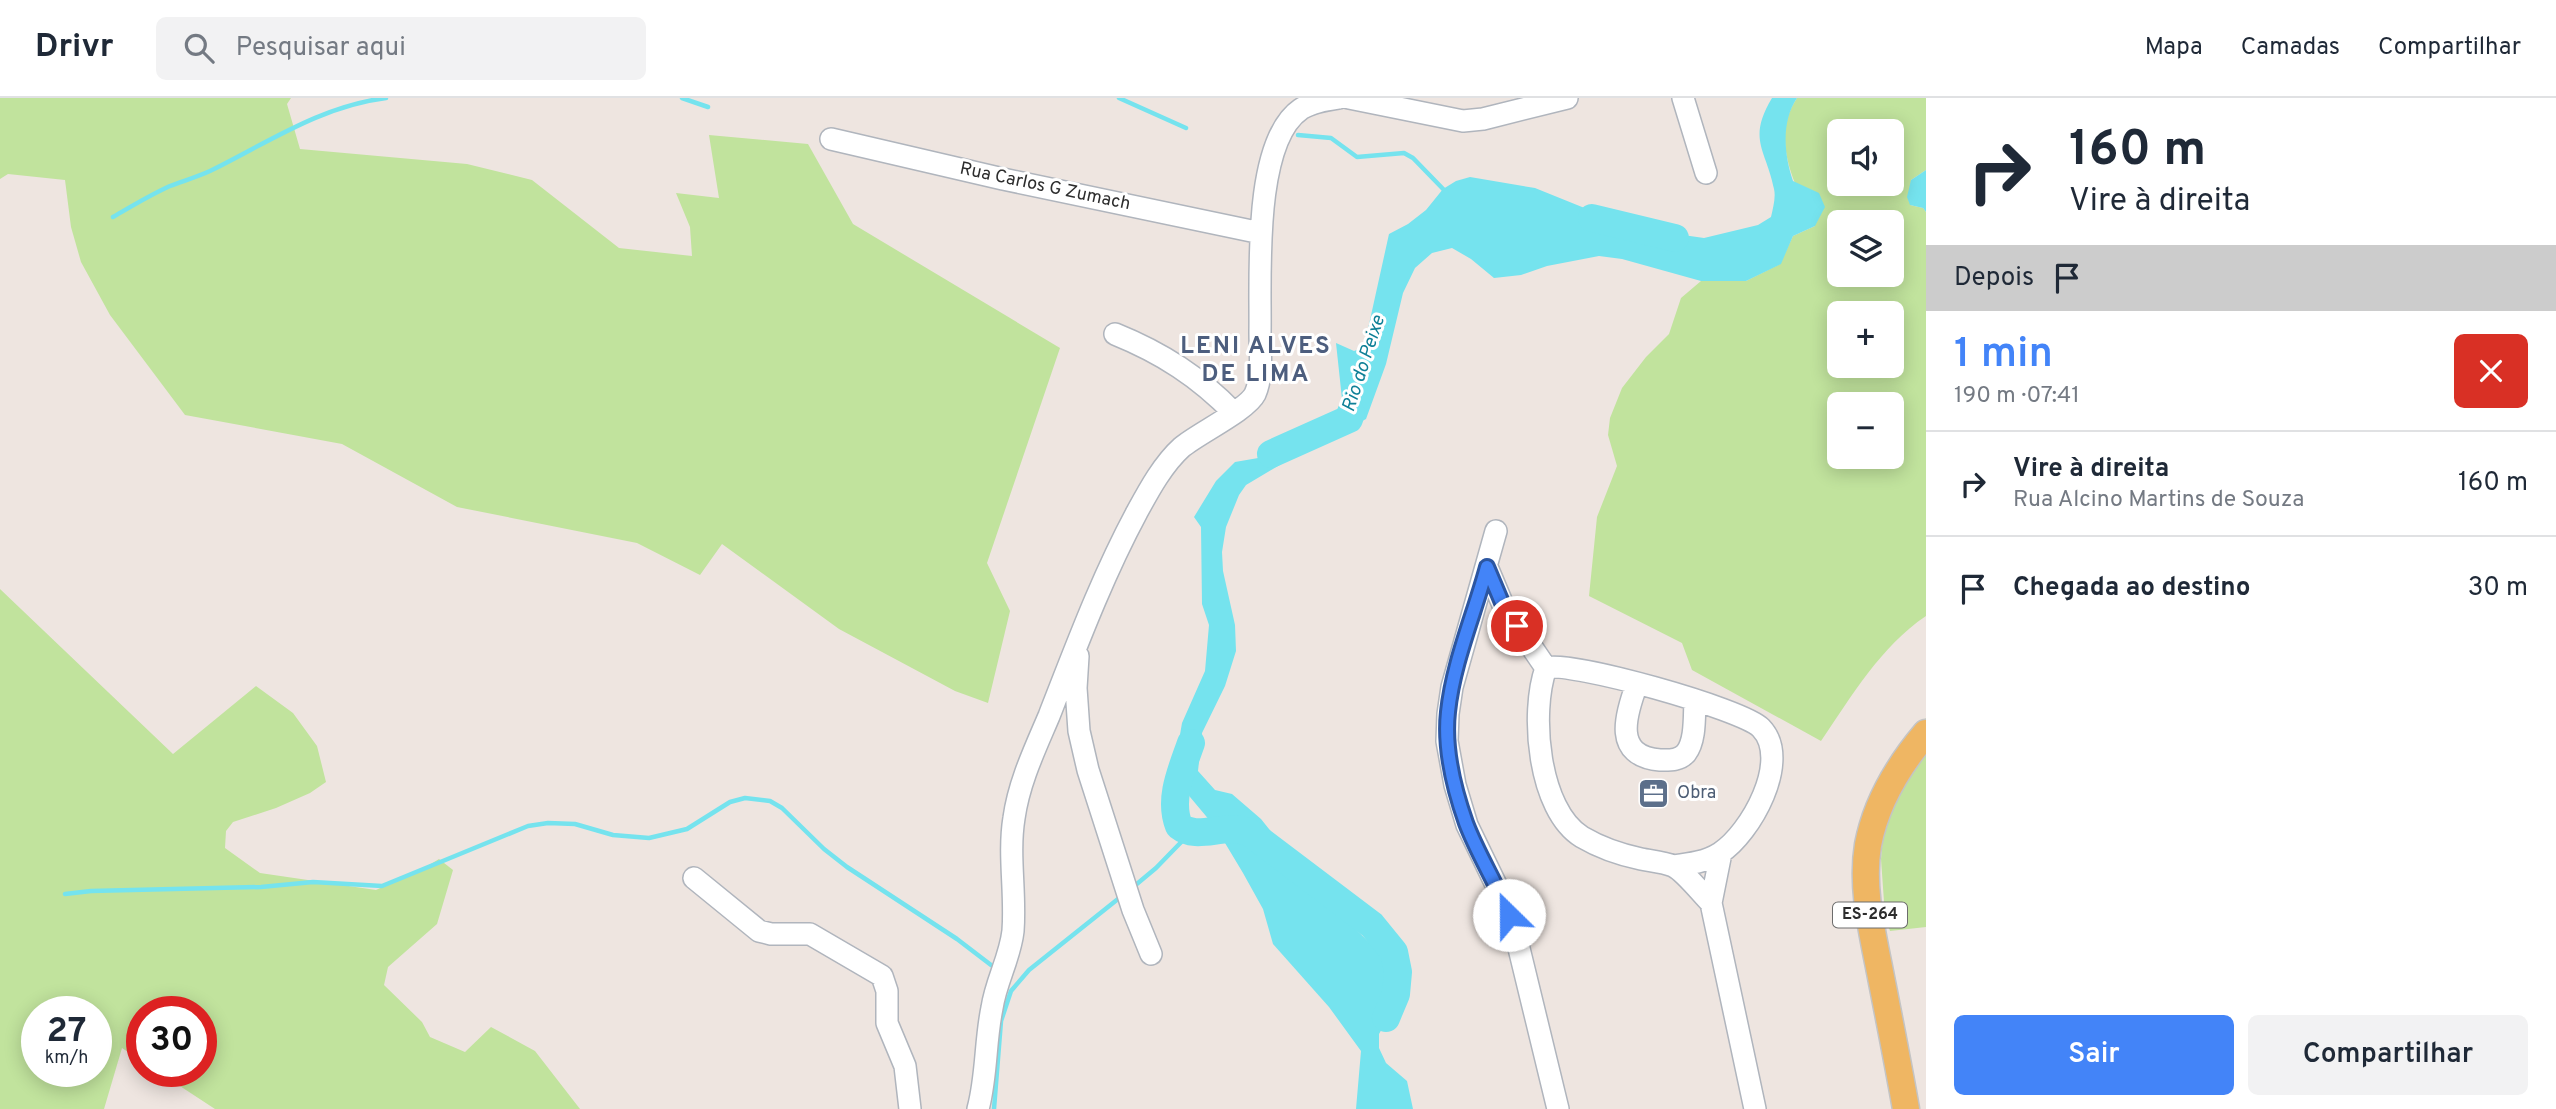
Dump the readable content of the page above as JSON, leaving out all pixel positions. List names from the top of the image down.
{
  "streets": {
    "main road": ["ES-264"],
    "street": ["Rua Carlos G Zumach"]
  },
  "districts": ["LENI ALVES DE LIMA"],
  "water": ["Rio do Peixe"],
  "places": {
    "office": ["Obra"]
  },
  "page": {
    "header": "Drivr",
    "search": "Pesquisar aqui",
    "nav": ["Mapa", "Camadas", "Compartilhar"],
    "turn": ["160 m", "Vire à direita"],
    "map_buttons": ["+", "−"],
    "then": "Depois",
    "heading": ["1 min", "190 m · 07:41"],
    "list": [
      {
        "name": "Vire à direita",
        "note": "Rua Alcino Martins de Souza",
        "value": "160 m"
      },
      {
        "name": "Chegada ao destino",
        "value": "30 m"
      }
    ],
    "speed": "27 km/h",
    "limit": "30",
    "buttons": ["Sair", "Compartilhar"]
  }
}
